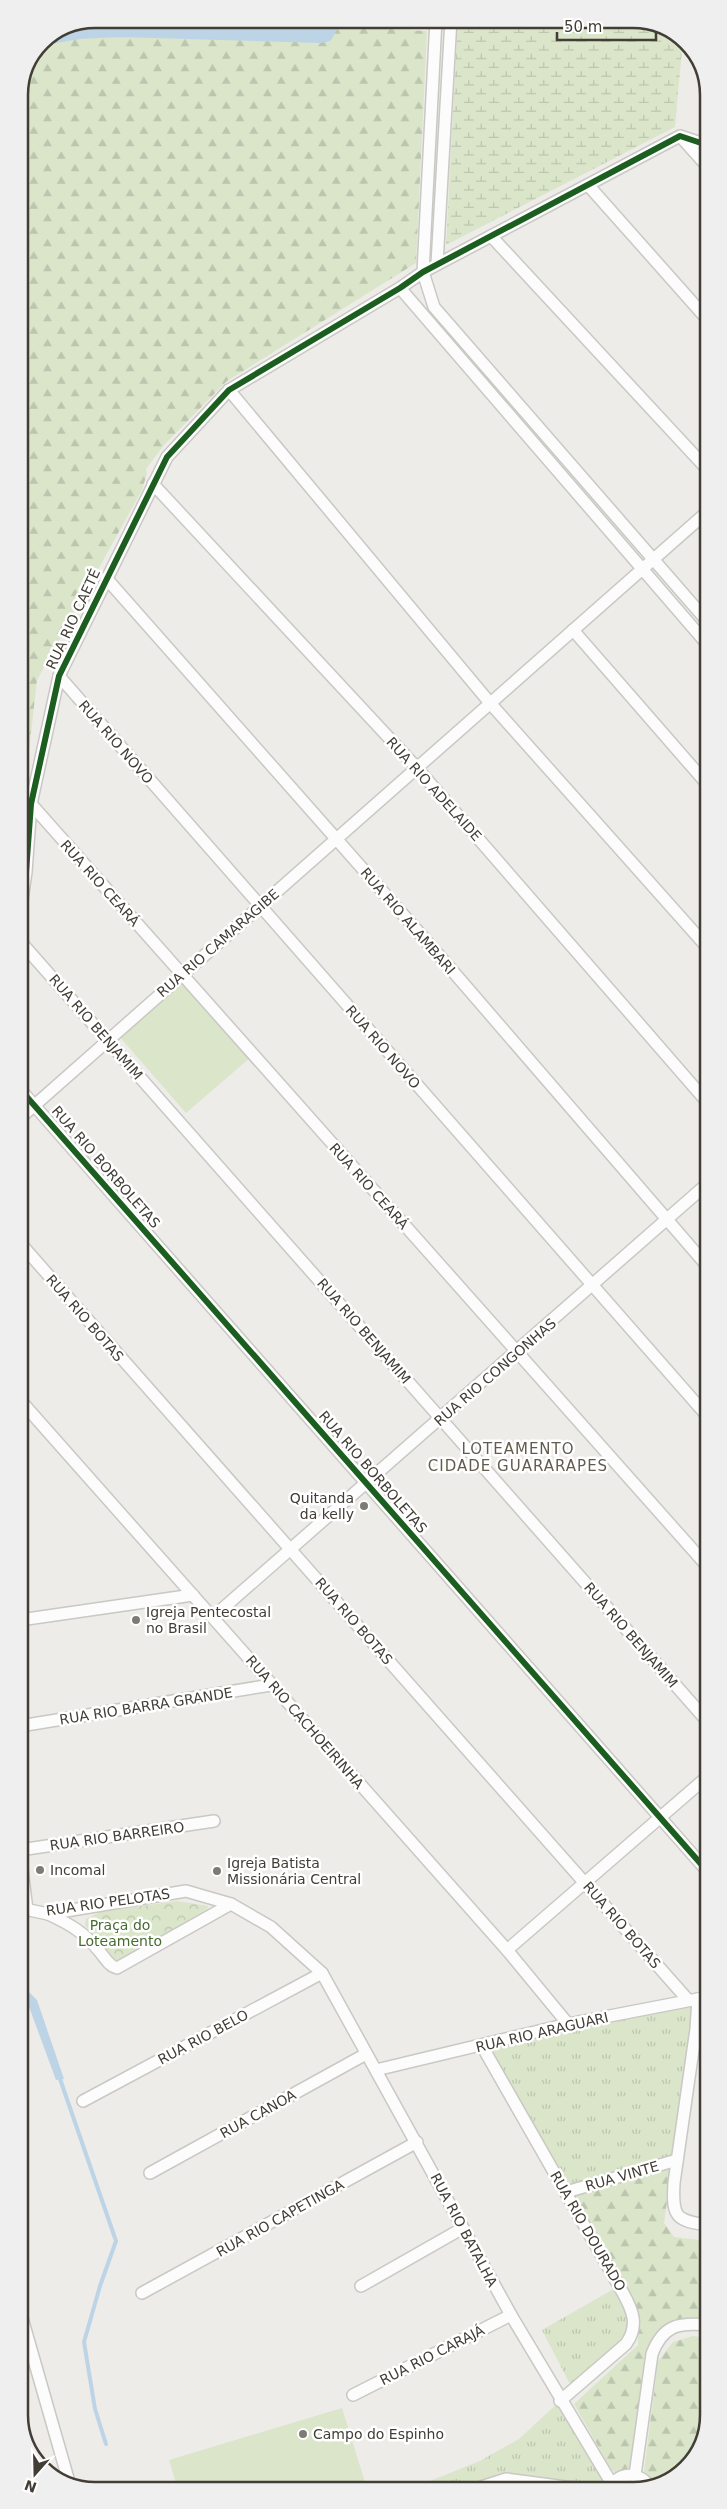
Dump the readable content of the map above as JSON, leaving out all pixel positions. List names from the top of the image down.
{
  "streets": {
    "street": [
      "RUA RIO CAETÉ",
      "RUA RIO NOVO",
      "RUA RIO ADELAIDE",
      "RUA RIO CEARÁ",
      "RUA RIO ALAMBARI",
      "RUA RIO CAMARAGIBE",
      "RUA RIO BENJAMIM",
      "RUA RIO BORBOLETAS",
      "RUA RIO BOTAS",
      "RUA RIO CONGONHAS",
      "RUA RIO BARRA GRANDE",
      "RUA RIO CACHOEIRINHA",
      "RUA RIO BARREIRO",
      "RUA RIO PELOTAS",
      "RUA RIO ARAGUARI",
      "RUA RIO BELO",
      "RUA CANOA",
      "RUA VINTE",
      "RUA RIO CAPETINGA",
      "RUA RIO BATALHA",
      "RUA RIO DOURADO",
      "RUA RIO CARAJÁ"
    ]
  },
  "crossings": [
    ["RUA RIO CAETÉ", "RUA RIO NOVO"],
    ["RUA RIO CAETÉ", "RUA RIO ADELAIDE"],
    ["RUA RIO CAETÉ", "RUA RIO CEARÁ"],
    ["RUA RIO CAETÉ", "RUA RIO ALAMBARI"],
    ["RUA RIO NOVO", "RUA RIO CAMARAGIBE"],
    ["RUA RIO NOVO", "RUA RIO CONGONHAS"],
    ["RUA RIO ADELAIDE", "RUA RIO CAMARAGIBE"],
    ["RUA RIO CEARÁ", "RUA RIO CAMARAGIBE"],
    ["RUA RIO CEARÁ", "RUA RIO CONGONHAS"],
    ["RUA RIO ALAMBARI", "RUA RIO CAMARAGIBE"],
    ["RUA RIO ALAMBARI", "RUA RIO CONGONHAS"],
    ["RUA RIO CAMARAGIBE", "RUA RIO BENJAMIM"],
    ["RUA RIO CAMARAGIBE", "RUA RIO BORBOLETAS"],
    ["RUA RIO BENJAMIM", "RUA RIO CONGONHAS"],
    ["RUA RIO BORBOLETAS", "RUA RIO CONGONHAS"],
    ["RUA RIO BOTAS", "RUA RIO CONGONHAS"],
    ["RUA RIO BOTAS", "RUA RIO ARAGUARI"],
    ["RUA RIO CONGONHAS", "RUA RIO CACHOEIRINHA"],
    ["RUA RIO BARRA GRANDE", "RUA RIO CACHOEIRINHA"],
    ["RUA RIO CACHOEIRINHA", "RUA RIO ARAGUARI"],
    ["RUA RIO PELOTAS", "RUA RIO BELO"],
    ["RUA RIO PELOTAS", "RUA RIO BATALHA"],
    ["RUA RIO ARAGUARI", "RUA RIO BATALHA"],
    ["RUA RIO ARAGUARI", "RUA RIO DOURADO"],
    ["RUA RIO BELO", "RUA RIO BATALHA"],
    ["RUA CANOA", "RUA RIO BATALHA"],
    ["RUA VINTE", "RUA RIO DOURADO"],
    ["RUA RIO CAPETINGA", "RUA RIO BATALHA"],
    ["RUA RIO BATALHA", "RUA RIO DOURADO"],
    ["RUA RIO BATALHA", "RUA RIO CARAJÁ"]
  ],
  "districts": ["LOTEAMENTO CIDADE GUARARAPES"],
  "parks": ["Praça do Loteamento"],
  "places": [
    "Quitanda da kelly",
    "Igreja Pentecostal no Brasil",
    "Incomal",
    "Igreja Batista Missionária Central",
    "Campo do Espinho"
  ],
  "scale_bar": "50 m",
  "north": "bottom"
}
